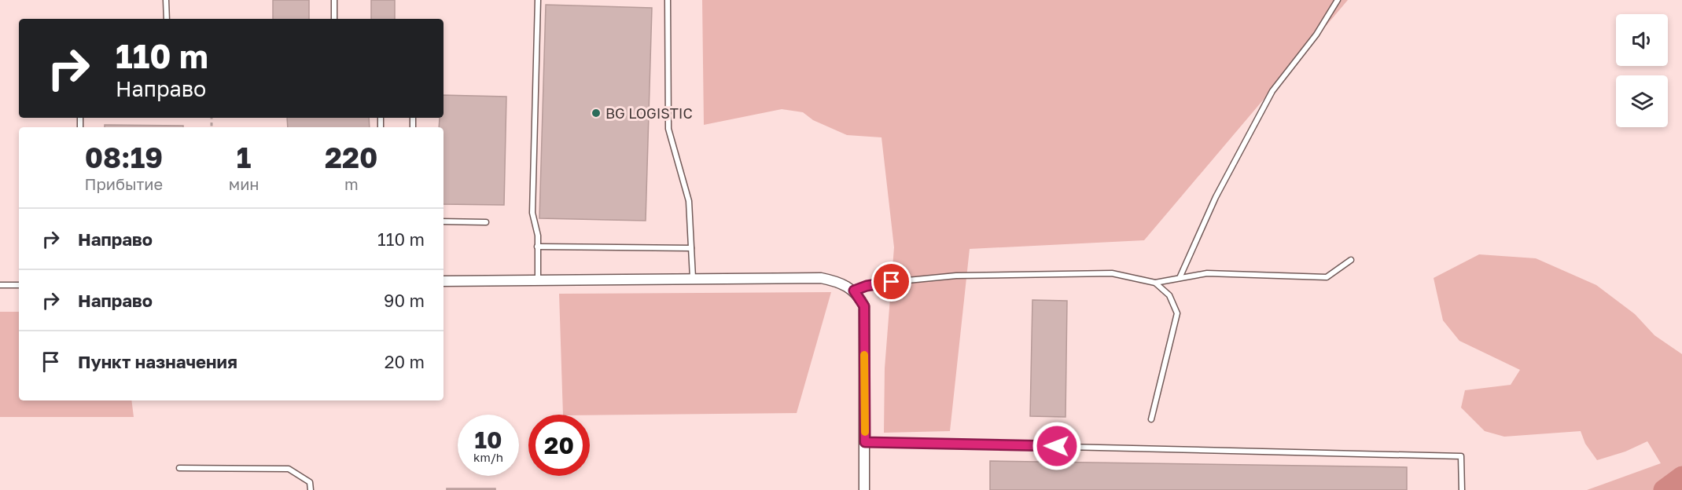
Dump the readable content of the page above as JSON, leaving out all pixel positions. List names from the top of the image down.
{
  "places": ["BG LOGISTIC"],
  "page": {
    "turn": ["110 m", "Направо"],
    "eta": [
      "08:19",
      "Прибытие",
      "1",
      "мин",
      "220",
      "m"
    ],
    "list": [
      {
        "name": "Направо",
        "value": "110 m"
      },
      {
        "name": "Направо",
        "value": "90 m"
      },
      {
        "name": "Пункт назначения",
        "value": "20 m"
      }
    ],
    "speed": "10 km/h",
    "limit": "20"
  }
}
